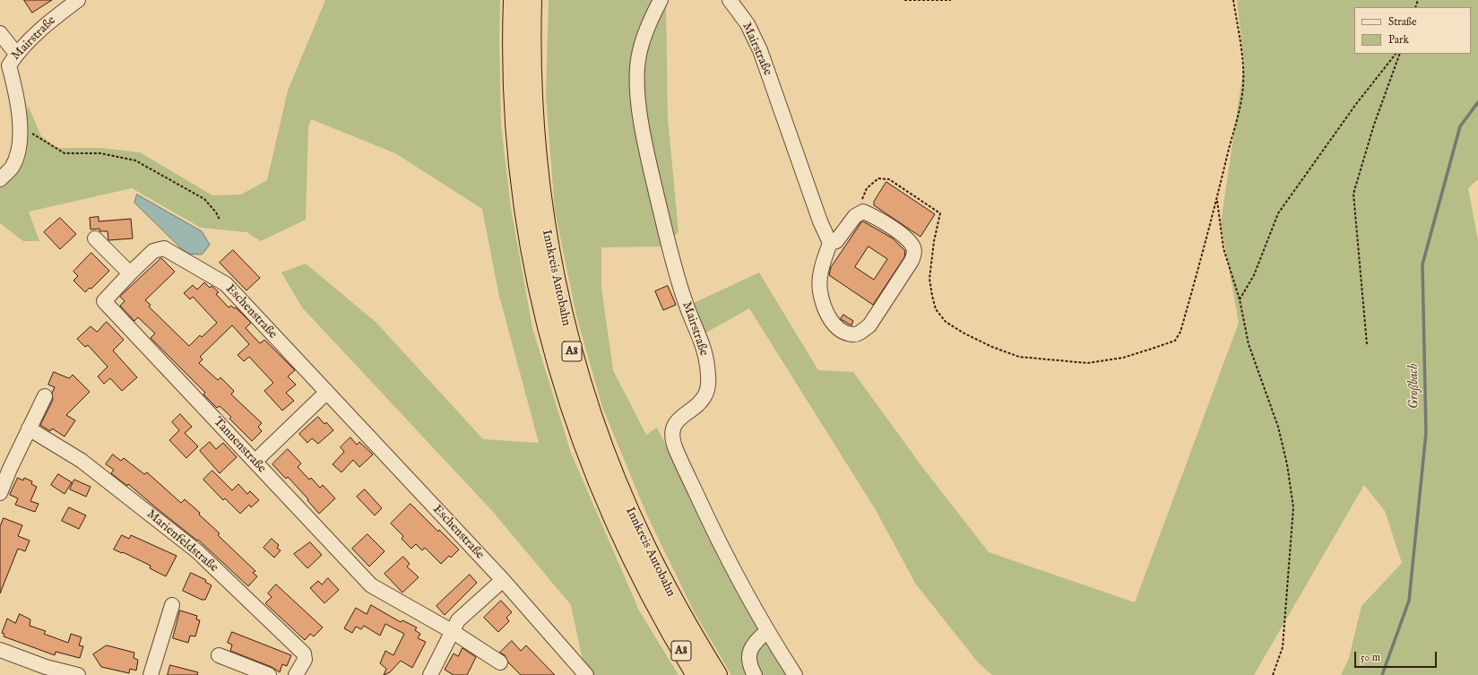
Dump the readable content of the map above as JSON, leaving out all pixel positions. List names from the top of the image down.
{
  "streets": {
    "highway": ["Innkreis Autobahn", "A8"],
    "street": [
      "Mairstraße",
      "Eschenstraße",
      "Tannenstraße",
      "Marienfeldstraße"
    ]
  },
  "crossings": [
    ["Eschenstraße", "Tannenstraße"]
  ],
  "water": ["Großbach"],
  "legend": ["Straße", "Park"],
  "scale_bar": "50 m"
}
